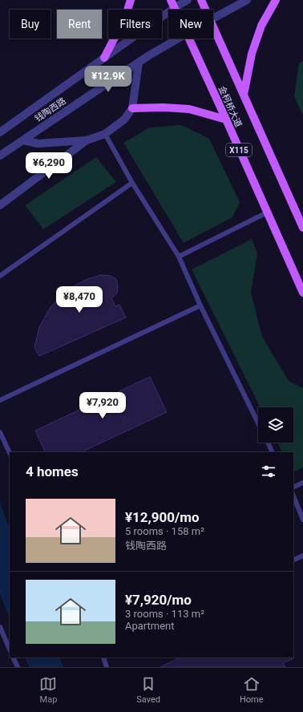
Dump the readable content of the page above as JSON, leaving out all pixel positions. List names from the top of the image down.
{
  "streets": {
    "main road": ["金柯桥大道", "X115"],
    "street": ["钱陶西路"]
  },
  "crossings": [
    ["金柯桥大道", "钱陶西路"]
  ],
  "page": {
    "chip": [
      "Buy",
      "Rent",
      "Filters",
      "New"
    ],
    "price": [
      "¥12.9K",
      "¥6,290",
      "¥8,470",
      "¥7,920"
    ],
    "heading": "4 homes",
    "list": [
      {
        "name": "¥12,900/mo",
        "note": "5 rooms · 158 m² · 钱陶西路"
      },
      {
        "name": "¥7,920/mo",
        "note": "3 rooms · 113 m² · Apartment"
      }
    ],
    "tabs": ["Map", "Saved", "Home"]
  }
}
